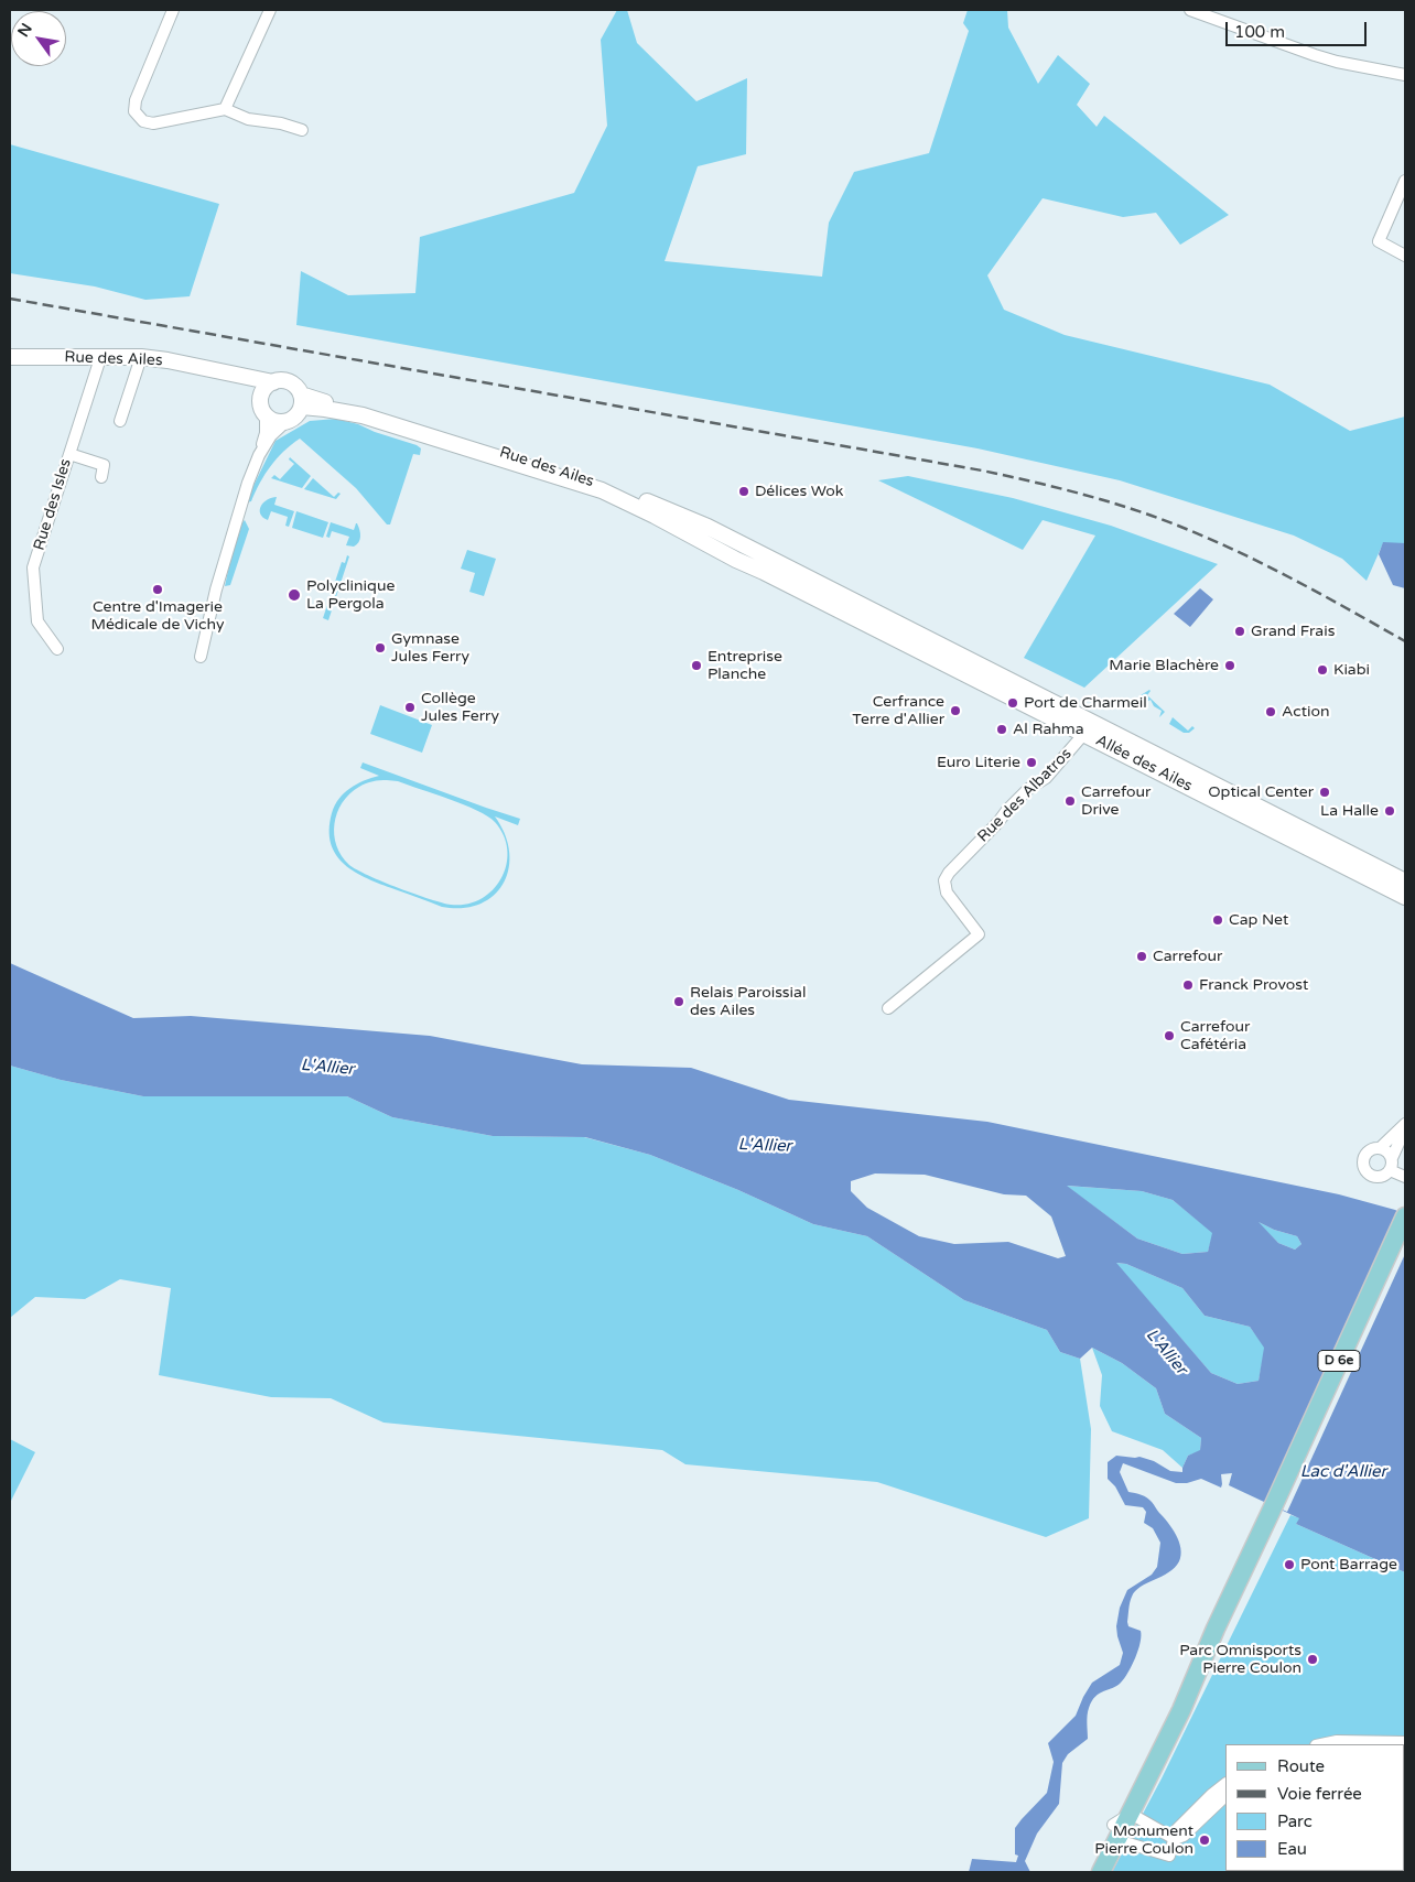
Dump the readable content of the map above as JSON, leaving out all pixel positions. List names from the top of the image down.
{
  "streets": {
    "main road": ["Rue des Ailes", "Allée des Ailes", "D 6e"],
    "street": ["Rue des Isles", "Rue des Albatros"]
  },
  "crossings": [
    ["Rue des Ailes", "Rue des Isles"],
    ["Rue des Ailes", "Allée des Ailes"],
    ["Allée des Ailes", "Rue des Albatros"]
  ],
  "water": ["L'Allier", "Lac d'Allier"],
  "places": [
    "Délices Wok",
    "Centre d'Imagerie Médicale de Vichy",
    "Polyclinique La Pergola",
    "Grand Frais",
    "Gymnase Jules Ferry",
    "Entreprise Planche",
    "Marie Blachère",
    "Kiabi",
    "Port de Charmeil",
    "Collège Jules Ferry",
    "Cerfrance Terre d'Allier",
    "Action",
    "Al Rahma",
    "Euro Literie",
    "Optical Center",
    "Carrefour Drive",
    "La Halle",
    "Cap Net",
    "Carrefour",
    "Franck Provost",
    "Relais Paroissial des Ailes",
    "Carrefour Cafétéria",
    "Pont Barrage",
    "Parc Omnisports Pierre Coulon",
    "Monument Pierre Coulon"
  ],
  "legend": [
    "Route",
    "Voie ferrée",
    "Parc",
    "Eau"
  ],
  "scale_bar": "100 m",
  "north": "top left"
}
